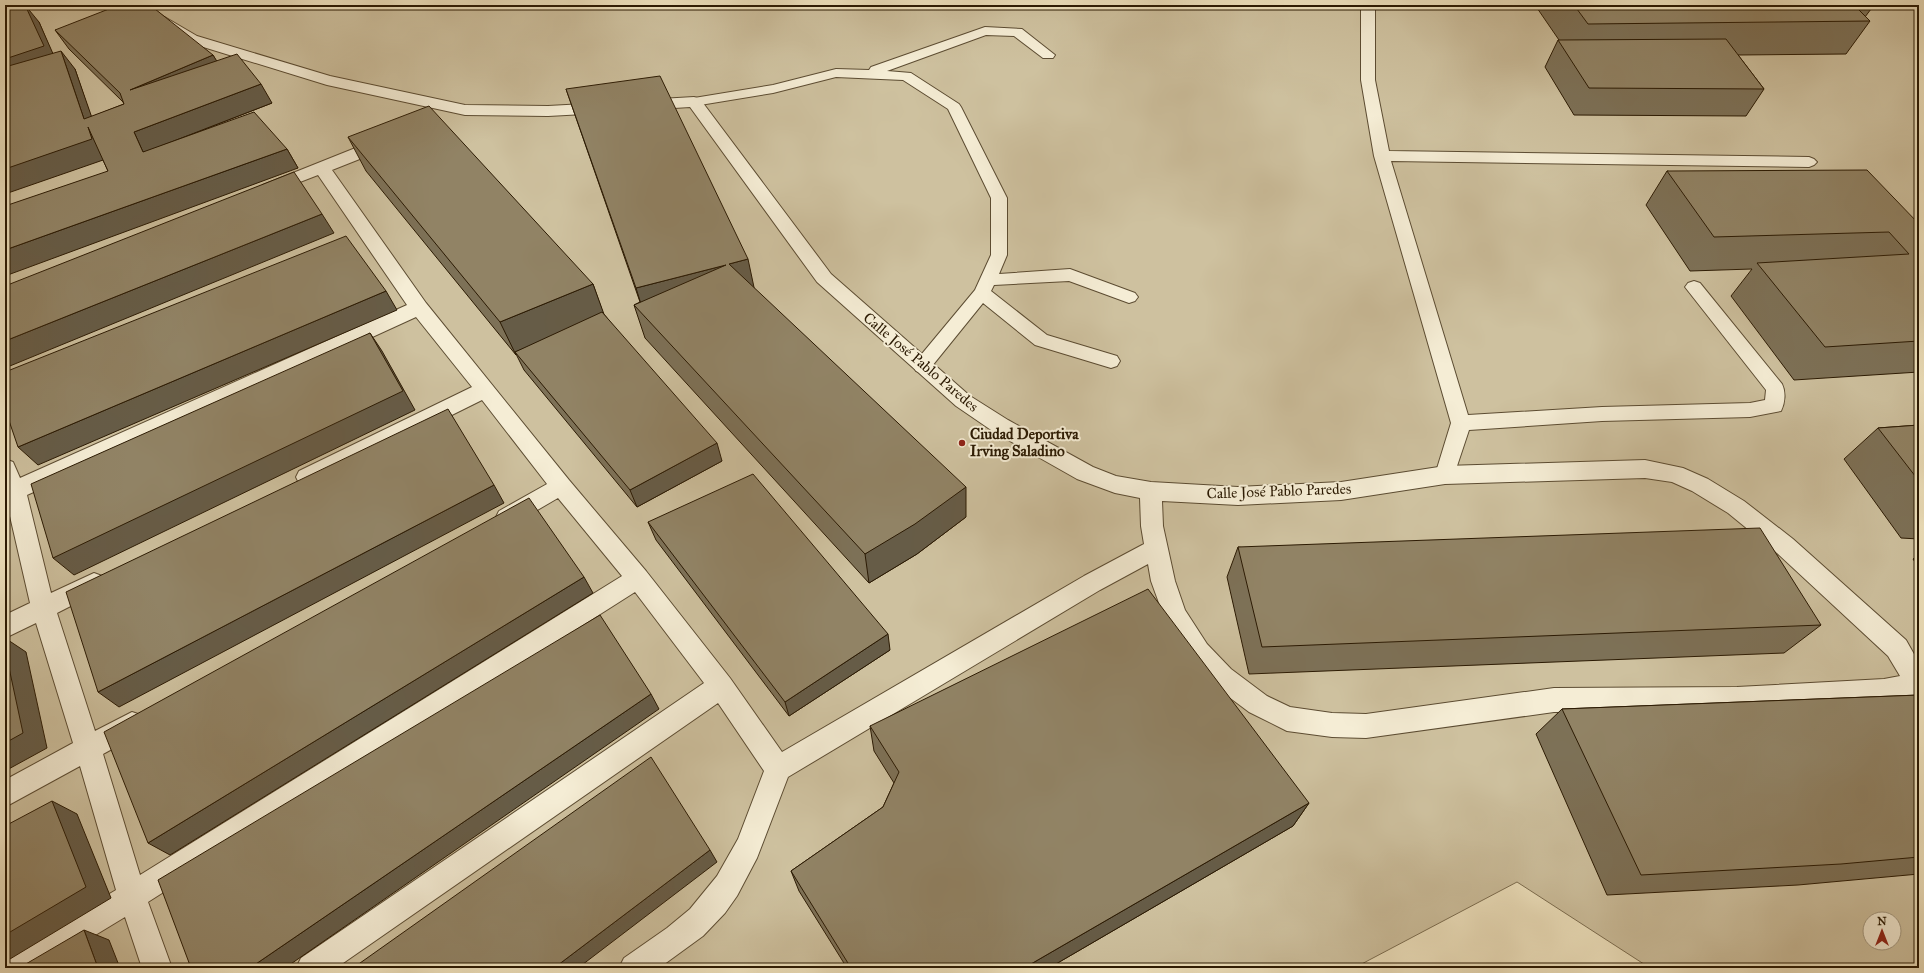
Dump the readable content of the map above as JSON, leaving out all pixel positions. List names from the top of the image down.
{
  "streets": {
    "street": ["Calle José Pablo Paredes"]
  },
  "places": ["Ciudad Deportiva Irving Saladino"],
  "north": "top"
}
